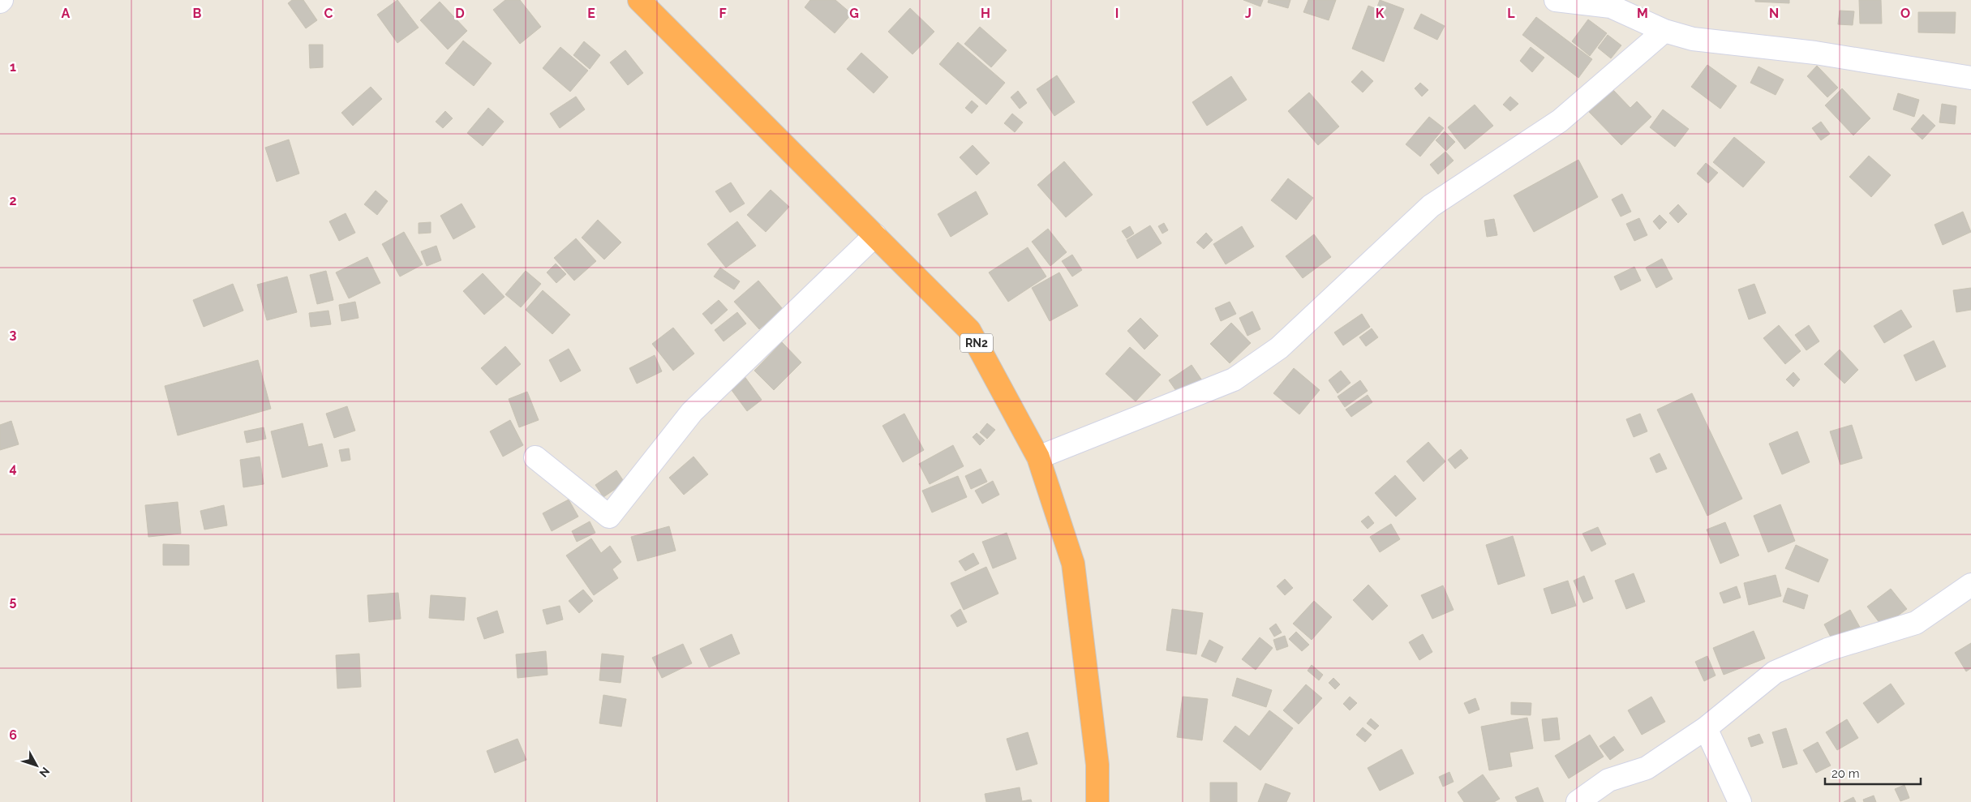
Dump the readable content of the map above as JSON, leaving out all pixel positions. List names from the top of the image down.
{
  "streets": {
    "highway": ["RN2"]
  },
  "scale_bar": "20 m",
  "north": "bottom right",
  "grid": {
    "columns": [
      "A",
      "B",
      "C",
      "D",
      "E",
      "F",
      "G",
      "H",
      "I",
      "J",
      "K",
      "L",
      "M",
      "N",
      "O"
    ],
    "rows": [
      "1",
      "2",
      "3",
      "4",
      "5",
      "6"
    ]
  }
}
